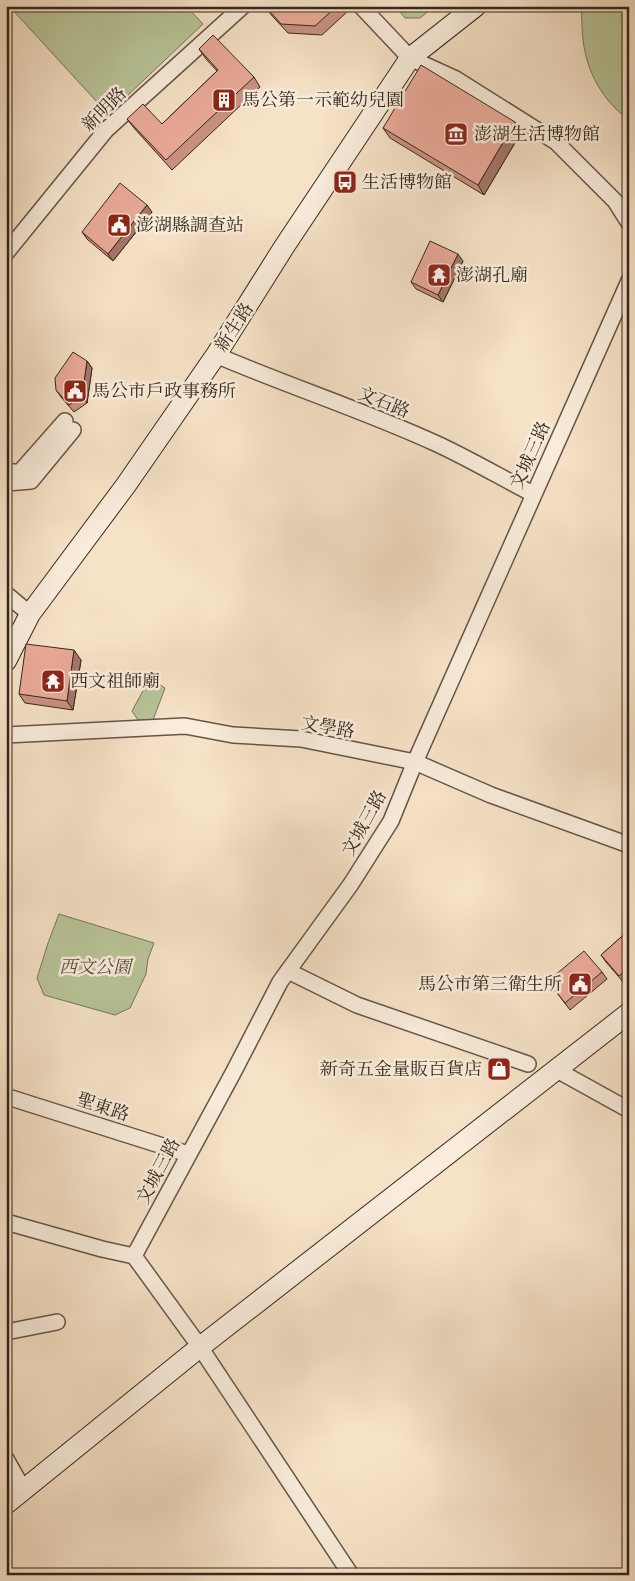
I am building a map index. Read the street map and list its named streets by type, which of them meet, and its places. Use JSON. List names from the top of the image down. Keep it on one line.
{"streets":{"main road":["新生路"],"street":["新明路","文石路","文城三路","文學路","聖東路"]},"crossings":[["新生路","文石路"],["文石路","文城三路"],["文城三路","文學路"],["文城三路","聖東路"]],"parks":["西文公園"],"places":{"building":["馬公第一示範幼兒園"],"museum":["澎湖生活博物館"],"bus stop":["生活博物館"],"public building":["澎湖縣調查站","馬公市戶政事務所","馬公市第三衛生所"],"temple":["澎湖孔廟","西文祖師廟"],"shop":["新奇五金量販百貨店"]}}
